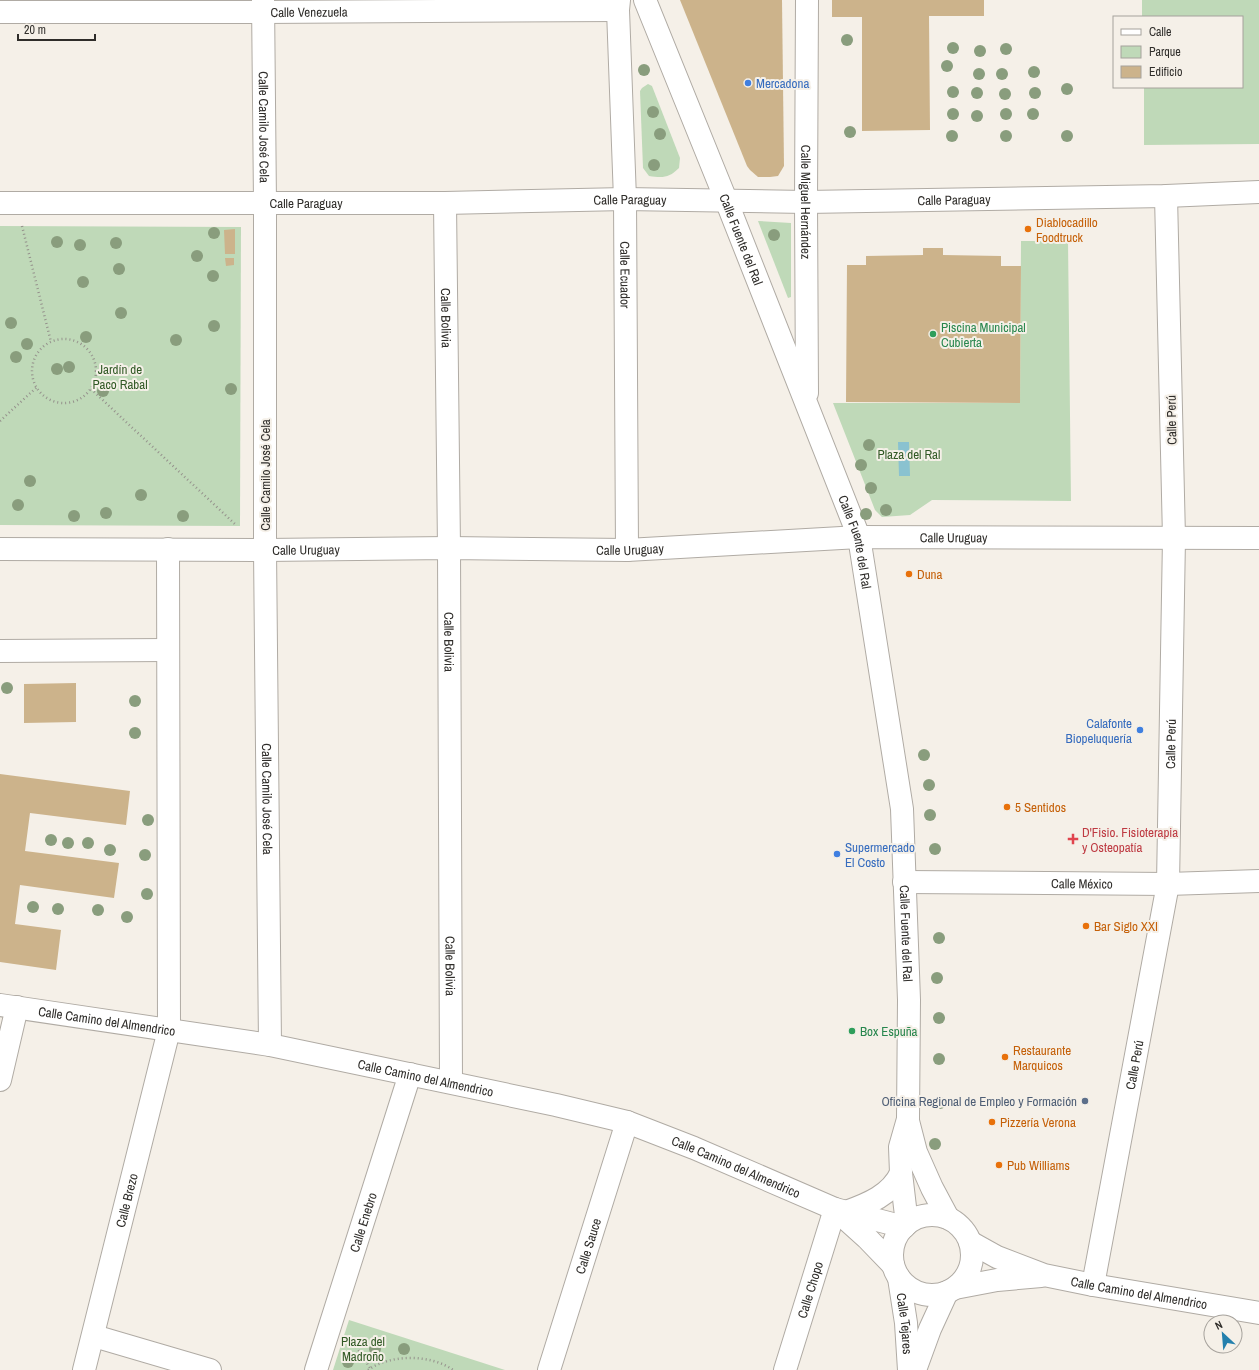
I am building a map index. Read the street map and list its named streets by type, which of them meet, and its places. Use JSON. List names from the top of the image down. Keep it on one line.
{"streets":{"street":["Calle Venezuela","Calle Camilo José Cela","Calle Paraguay","Calle Miguel Hernández","Calle Fuente del Ral","Calle Ecuador","Calle Bolivia","Calle Perú","Calle Uruguay","Calle México","Calle Camino del Almendrico","Calle Brezo","Calle Enebro","Calle Sauce","Calle Chopo","Calle Tejares"]},"crossings":[["Calle Venezuela","Calle Camilo José Cela"],["Calle Venezuela","Calle Ecuador"],["Calle Camilo José Cela","Calle Paraguay"],["Calle Camilo José Cela","Calle Uruguay"],["Calle Camilo José Cela","Calle Camino del Almendrico"],["Calle Paraguay","Calle Miguel Hernández"],["Calle Paraguay","Calle Fuente del Ral"],["Calle Paraguay","Calle Ecuador"],["Calle Paraguay","Calle Bolivia"],["Calle Paraguay","Calle Perú"],["Calle Miguel Hernández","Calle Fuente del Ral"],["Calle Fuente del Ral","Calle Uruguay"],["Calle Fuente del Ral","Calle México"],["Calle Fuente del Ral","Calle Camino del Almendrico"],["Calle Fuente del Ral","Calle Tejares"],["Calle Ecuador","Calle Uruguay"],["Calle Bolivia","Calle Uruguay"],["Calle Bolivia","Calle Camino del Almendrico"],["Calle Perú","Calle Uruguay"],["Calle Perú","Calle México"],["Calle Perú","Calle Camino del Almendrico"],["Calle Uruguay","Calle Brezo"],["Calle Camino del Almendrico","Calle Brezo"],["Calle Camino del Almendrico","Calle Enebro"],["Calle Camino del Almendrico","Calle Sauce"],["Calle Camino del Almendrico","Calle Chopo"],["Calle Camino del Almendrico","Calle Tejares"]],"parks":["Jardín de Paco Rabal","Plaza del Ral","Plaza del Madroño"],"places":{"other":["Mercadona","Diablocadillo Foodtruck","Piscina Municipal Cubierta","Duna","Calafonte Biopeluquería","5 Sentidos","Supermercado El Costo","Bar Siglo XXI","Box Espuña","Restaurante Marquicos","Oficina Regional de Empleo y Formación","Pizzería Verona","Pub Williams"],"health":["D'Fisio. Fisioterapia y Osteopatía"]},"legend":["Calle","Parque","Edificio"],"scale_bar":"20 m","north":"top left"}
